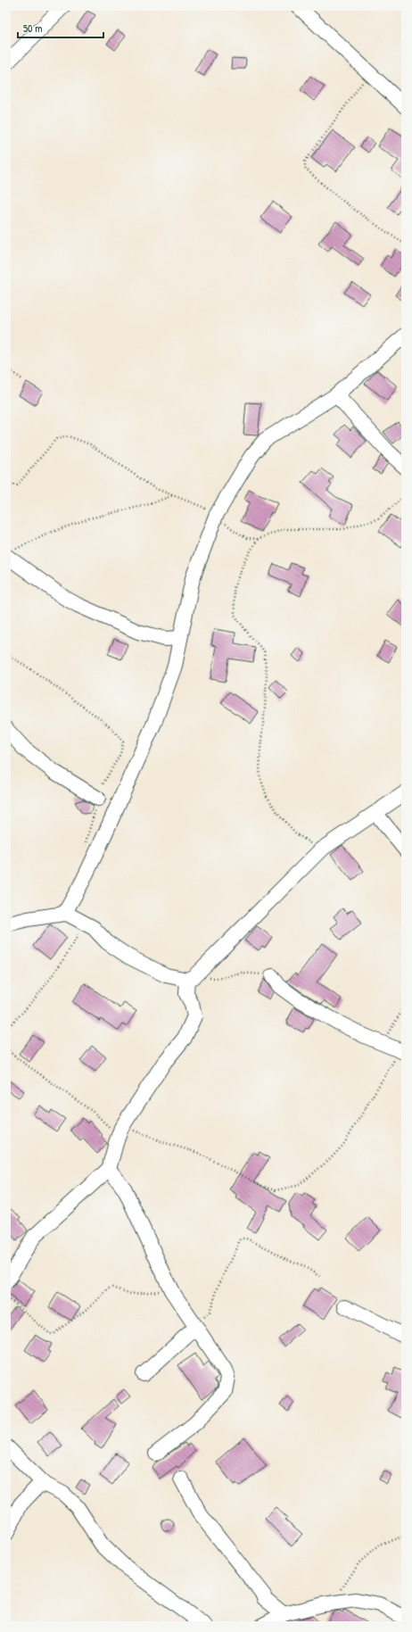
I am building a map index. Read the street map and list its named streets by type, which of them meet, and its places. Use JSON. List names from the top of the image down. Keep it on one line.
{"scale_bar":"50 m"}
